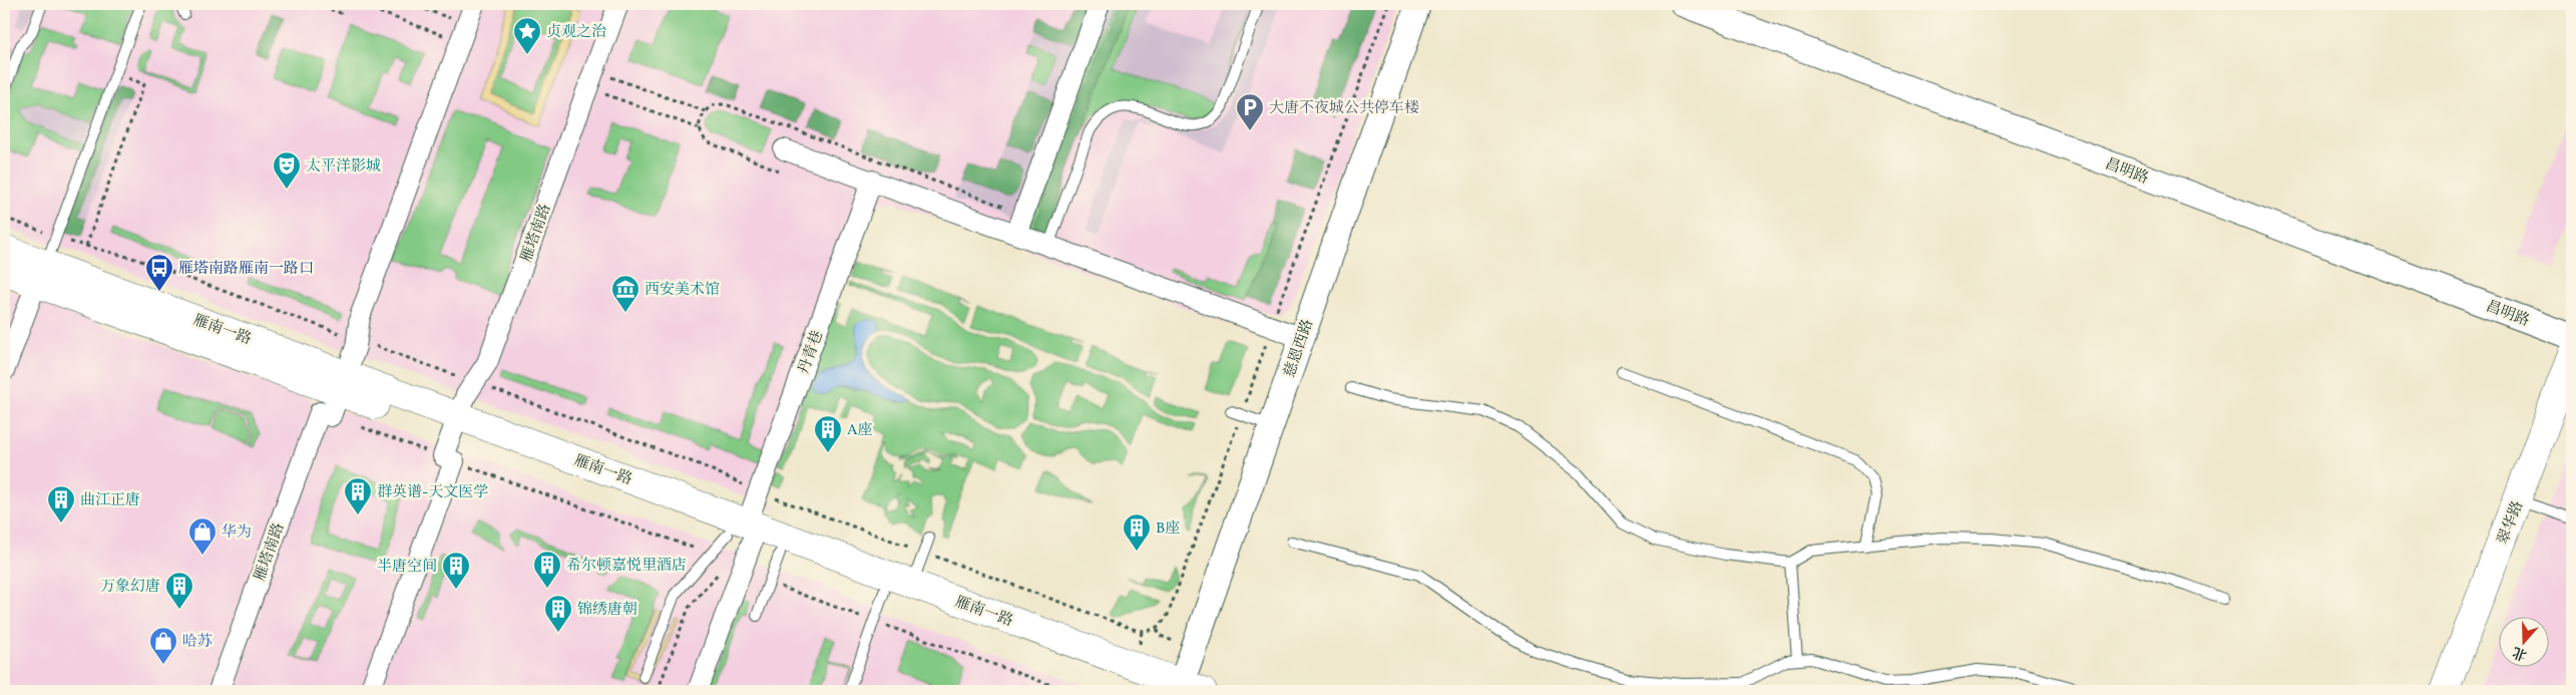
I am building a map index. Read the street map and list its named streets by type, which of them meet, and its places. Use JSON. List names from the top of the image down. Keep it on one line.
{"streets":{"main road":["雁南一路","翠华路"],"street":["昌明路","雁塔南路","慈恩西路","丹青巷"]},"crossings":[["雁塔南路","雁南一路"],["雁南一路","慈恩西路"],["雁南一路","丹青巷"]],"places":{"place":["贞观之治"],"parking":["大唐不夜城公共停车楼"],"theatre":["太平洋影城"],"bus stop":["雁塔南路雁南一路口"],"museum":["西安美术馆"],"building":["A座","群英谱-天文医学","曲江正唐","B座","希尔顿嘉悦里酒店","半唐空间","万象幻唐","锦绣唐朝"],"shop":["华为","哈苏"]},"north":"bottom"}
